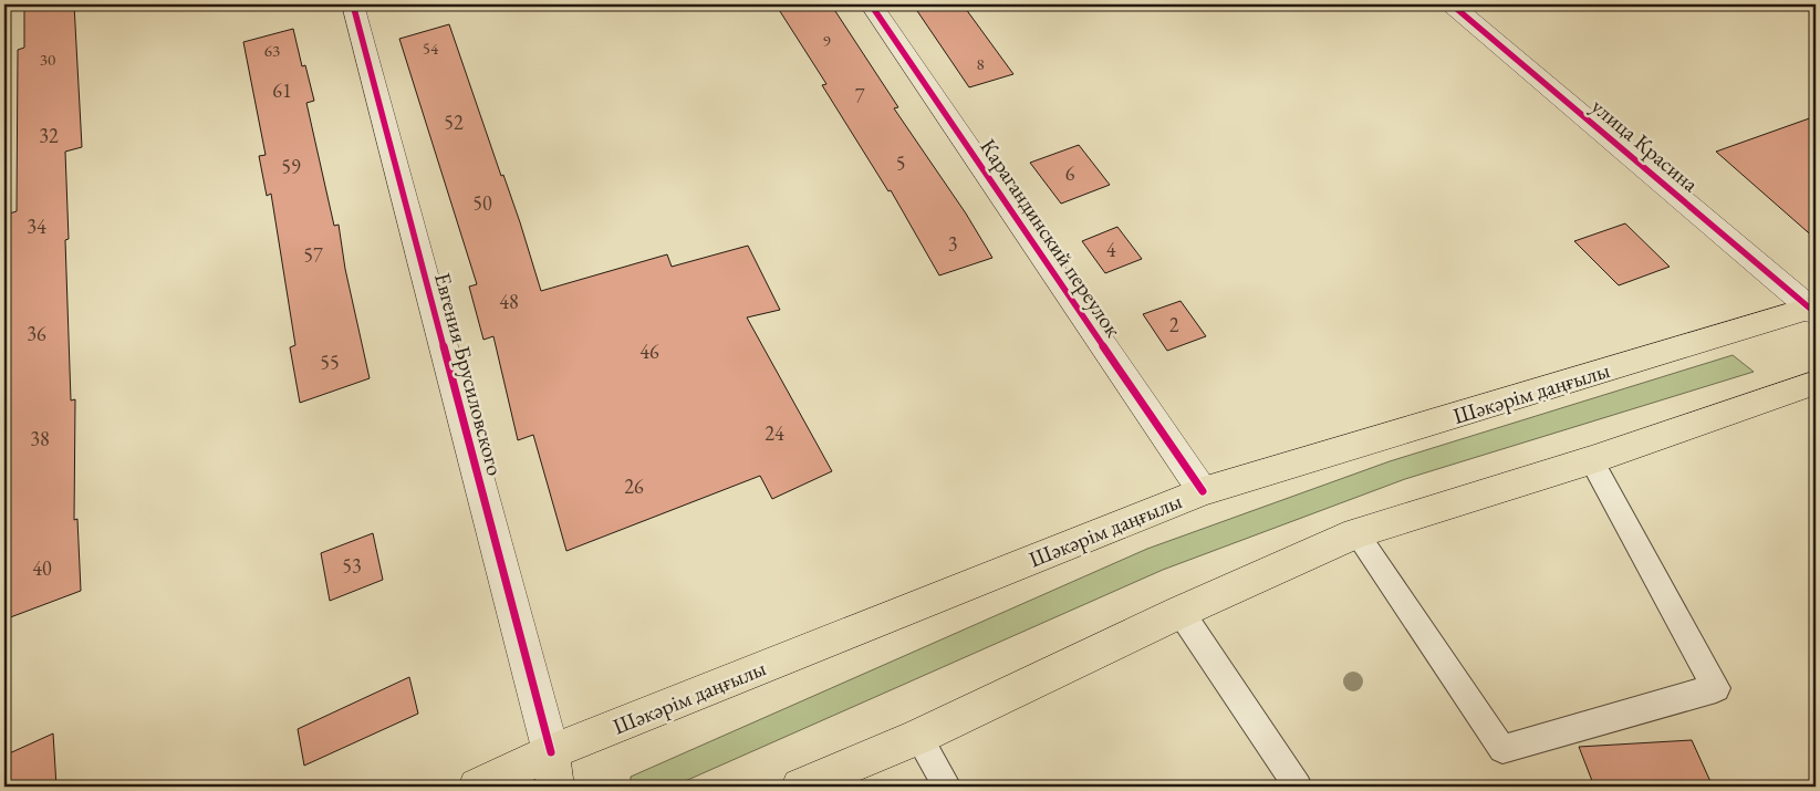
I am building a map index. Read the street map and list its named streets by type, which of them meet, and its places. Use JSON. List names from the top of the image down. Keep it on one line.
{"streets":{"main road":["Шәкәрім даңғылы"],"street":["улица Красина","Карагандинский переулок","Евгения Брусиловского"]},"crossings":[["улица Красина","Шәкәрім даңғылы"],["Карагандинский переулок","Шәкәрім даңғылы"],["Евгения Брусиловского","Шәкәрім даңғылы"]],"house_numbers":["9","54","63","30","8","61","7","52","32","5","59","6","50","34","3","4","57","48","2","36","46","55","24","38","26","53","40"]}
